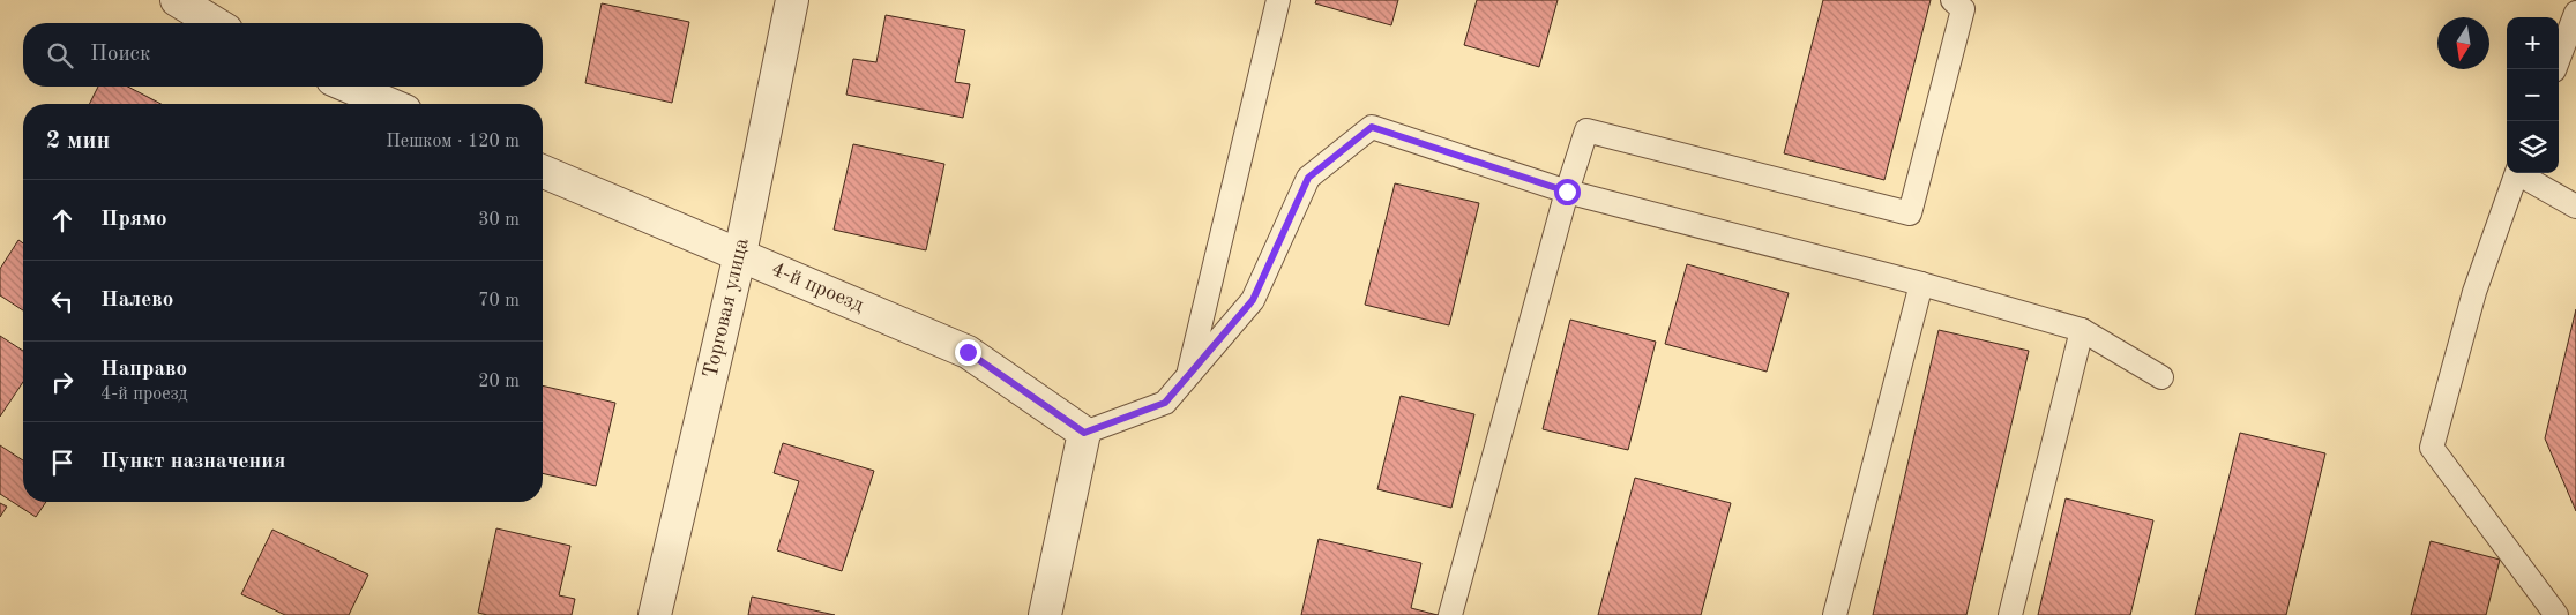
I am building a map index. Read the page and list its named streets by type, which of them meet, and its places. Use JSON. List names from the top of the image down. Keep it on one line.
{"streets":{"street":["4-й проезд","Торговая улица"]},"crossings":[["4-й проезд","Торговая улица"]],"north":"bottom","page":{"map_buttons":["+","−"],"search":"Поиск","heading":["2 мин","Пешком · 120 m"],"list":[["Прямо","30 m"],["Налево","70 m"],["Направо","4-й проезд","20 m"],"Пункт назначения"]}}
